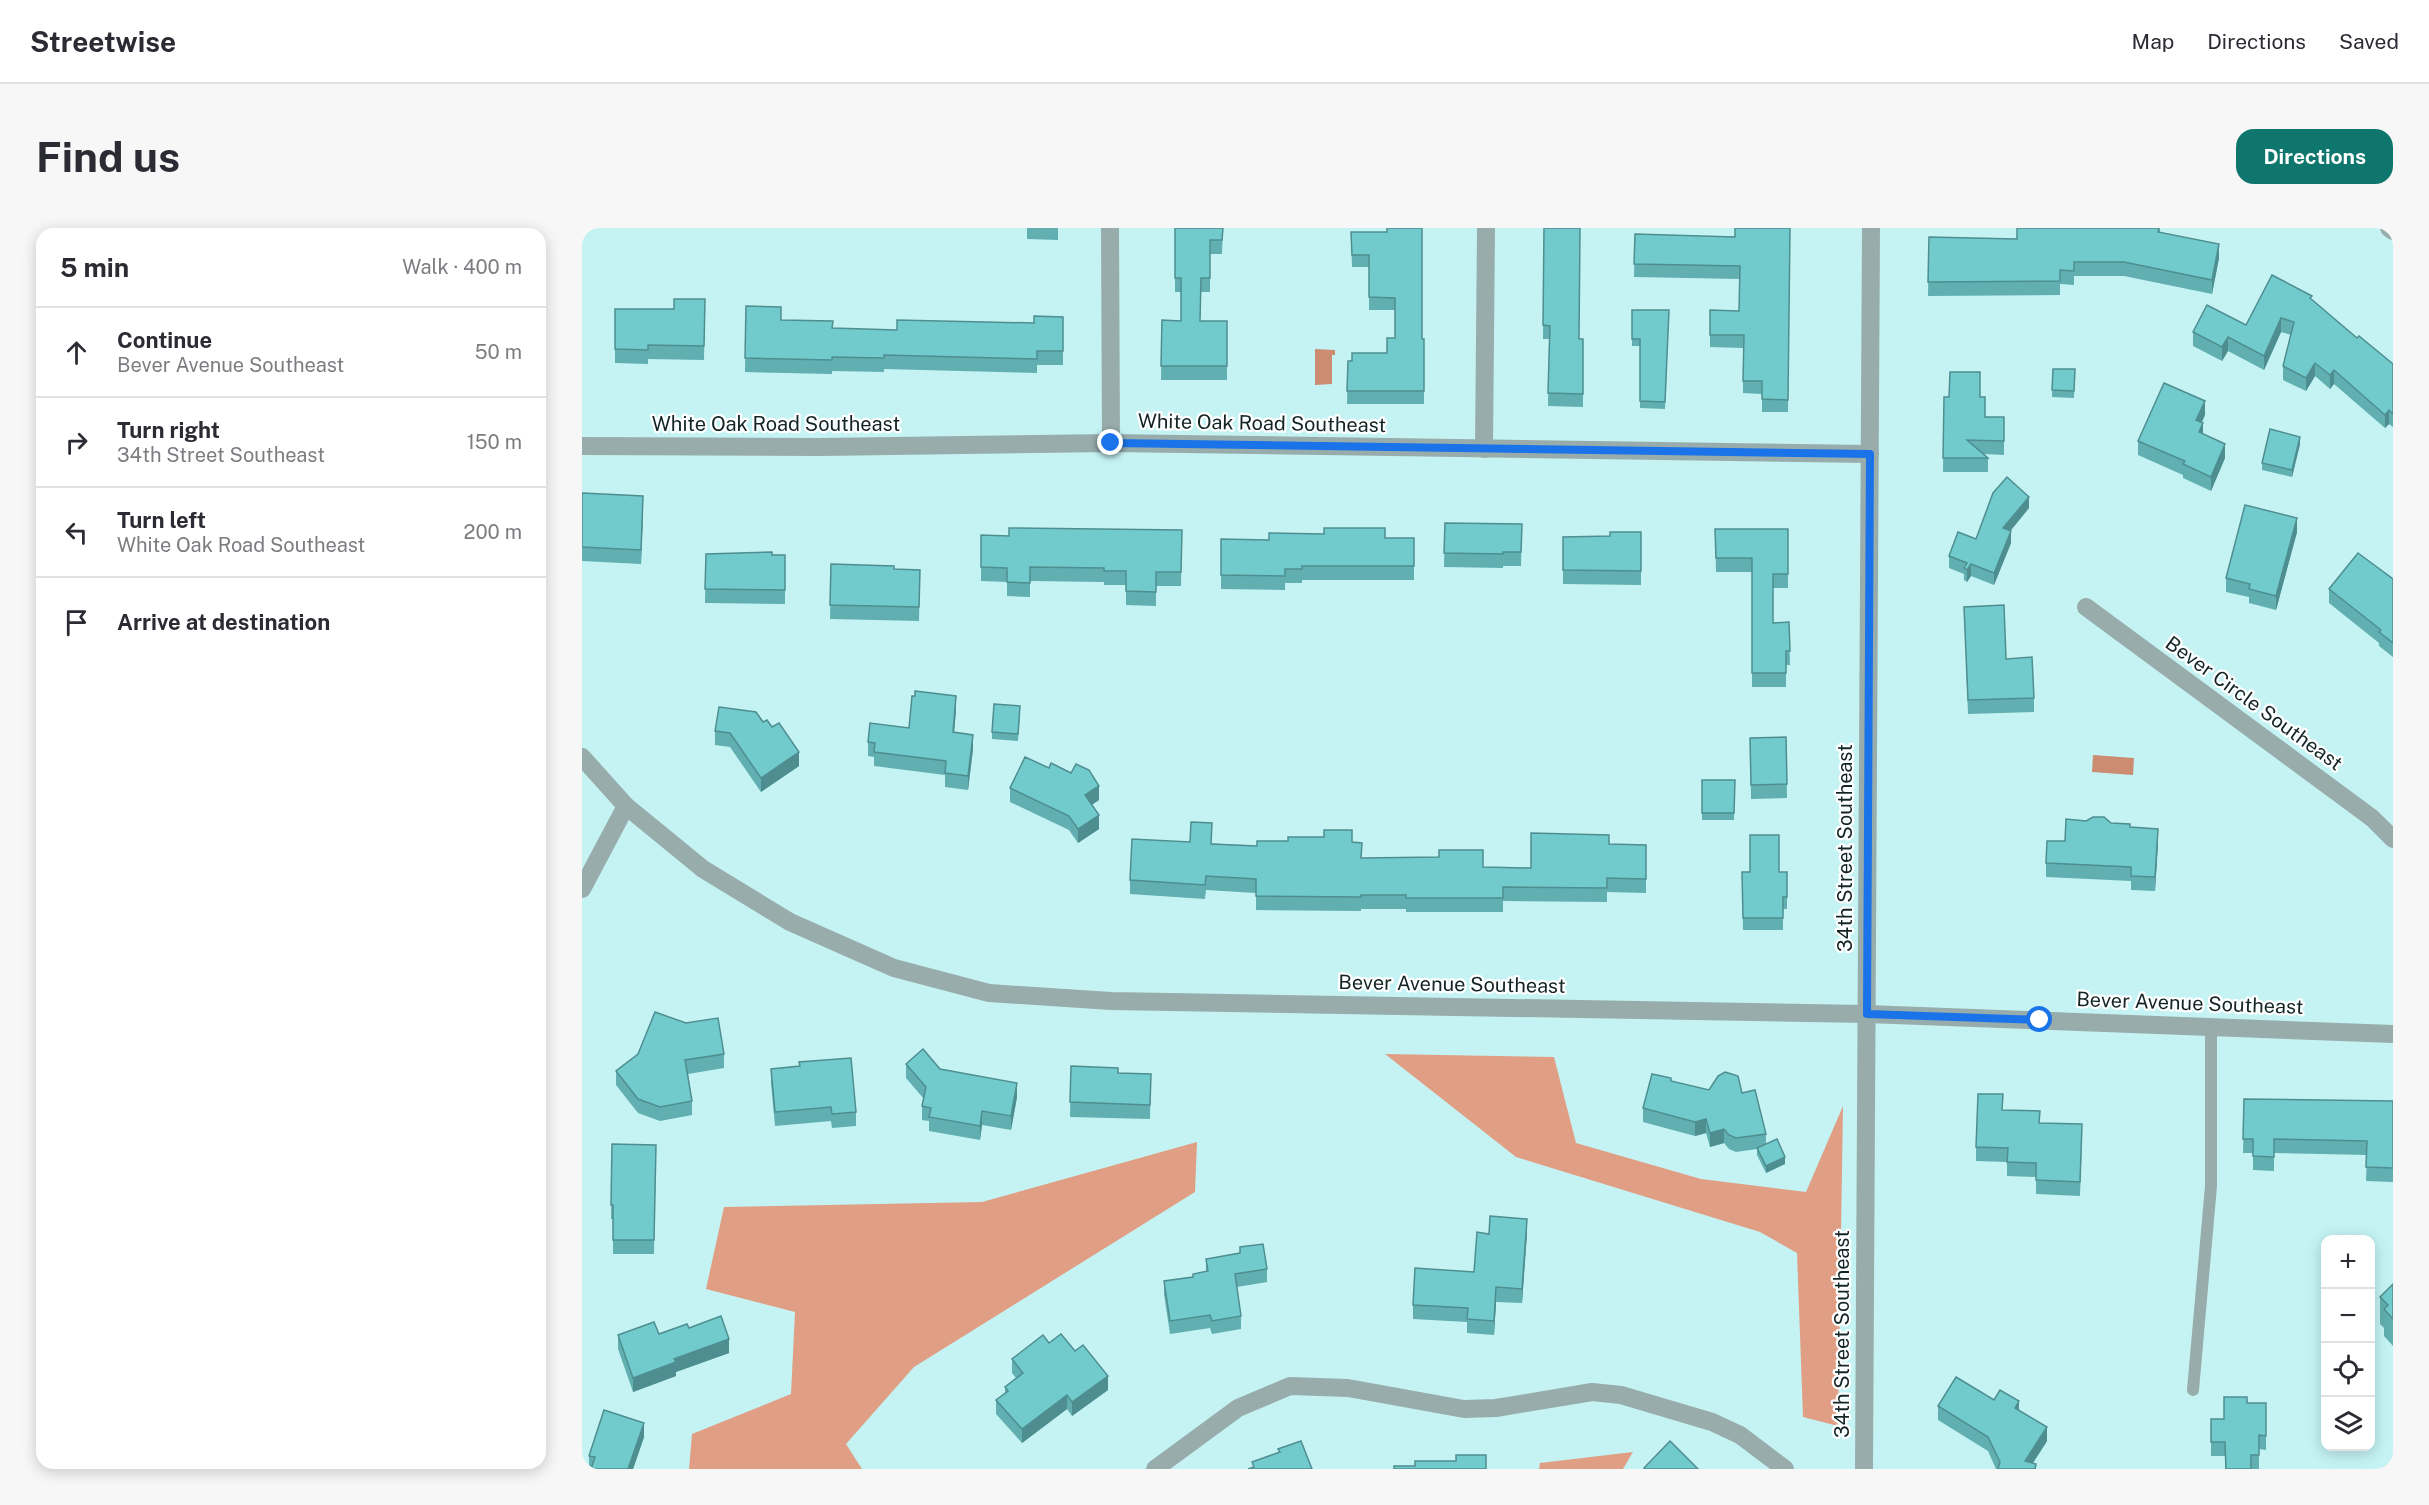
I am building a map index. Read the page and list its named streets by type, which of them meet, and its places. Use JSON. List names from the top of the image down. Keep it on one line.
{"streets":{"street":["White Oak Road Southeast","Bever Circle Southeast","34th Street Southeast","Bever Avenue Southeast"]},"crossings":[["White Oak Road Southeast","34th Street Southeast"],["34th Street Southeast","Bever Avenue Southeast"]],"page":{"header":"Streetwise","nav":["Map","Directions","Saved"],"buttons":"Directions","title":"Find us","heading":["5 min","Walk · 400 m"],"list":[["Continue","Bever Avenue Southeast","50 m"],["Turn right","34th Street Southeast","150 m"],["Turn left","White Oak Road Southeast","200 m"],"Arrive at destination"],"map_buttons":["+","−"]}}
